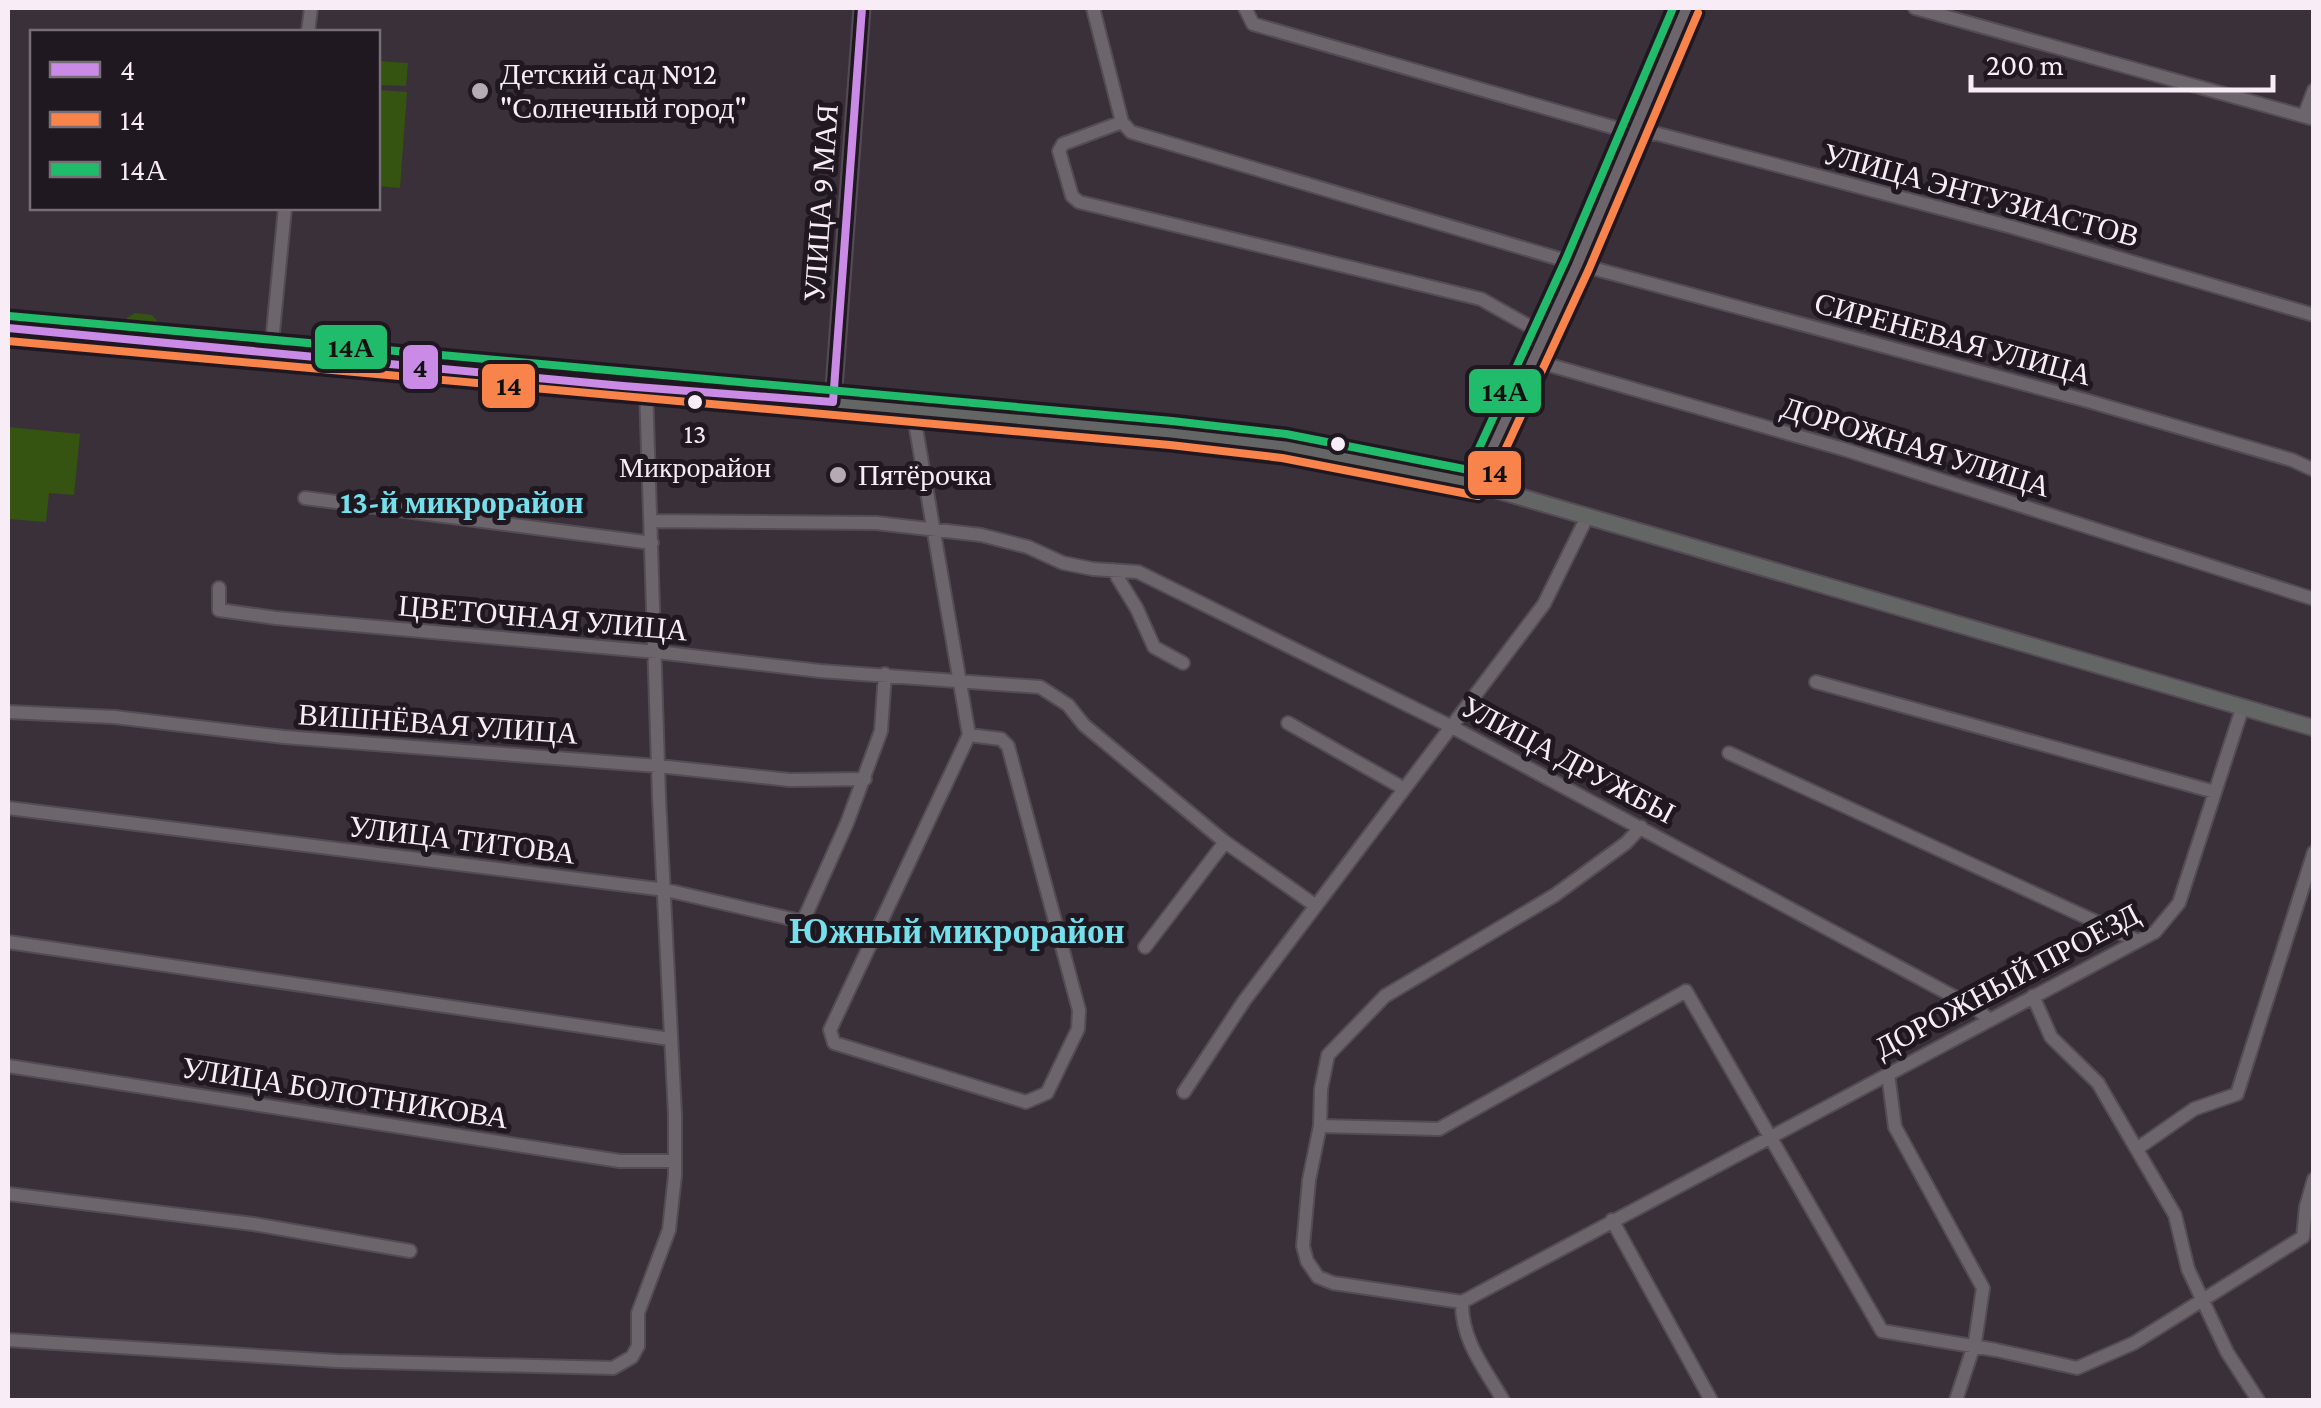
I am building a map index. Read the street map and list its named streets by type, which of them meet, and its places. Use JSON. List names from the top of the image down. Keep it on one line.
{"streets":{"main road":["УЛИЦА 9 МАЯ"],"street":["УЛИЦА ЭНТУЗИАСТОВ","СИРЕНЕВАЯ УЛИЦА","ДОРОЖНАЯ УЛИЦА","ЦВЕТОЧНАЯ УЛИЦА","ВИШНЁВАЯ УЛИЦА","УЛИЦА ДРУЖБЫ","УЛИЦА ТИТОВА","ДОРОЖНЫЙ ПРОЕЗД","УЛИЦА БОЛОТНИКОВА"]},"crossings":[["ВИШНЁВАЯ УЛИЦА","УЛИЦА ТИТОВА"],["УЛИЦА ДРУЖБЫ","ДОРОЖНЫЙ ПРОЕЗД"]],"districts":["13-й микрорайон","Южный микрорайон"],"places":["Детский сад №12 \"Солнечный город\"","13 Микрорайон","Пятёрочка"],"lines":["transit line 4","transit line 14А","transit line 14"],"legend":["4","14","14А"],"scale_bar":"200 m"}
